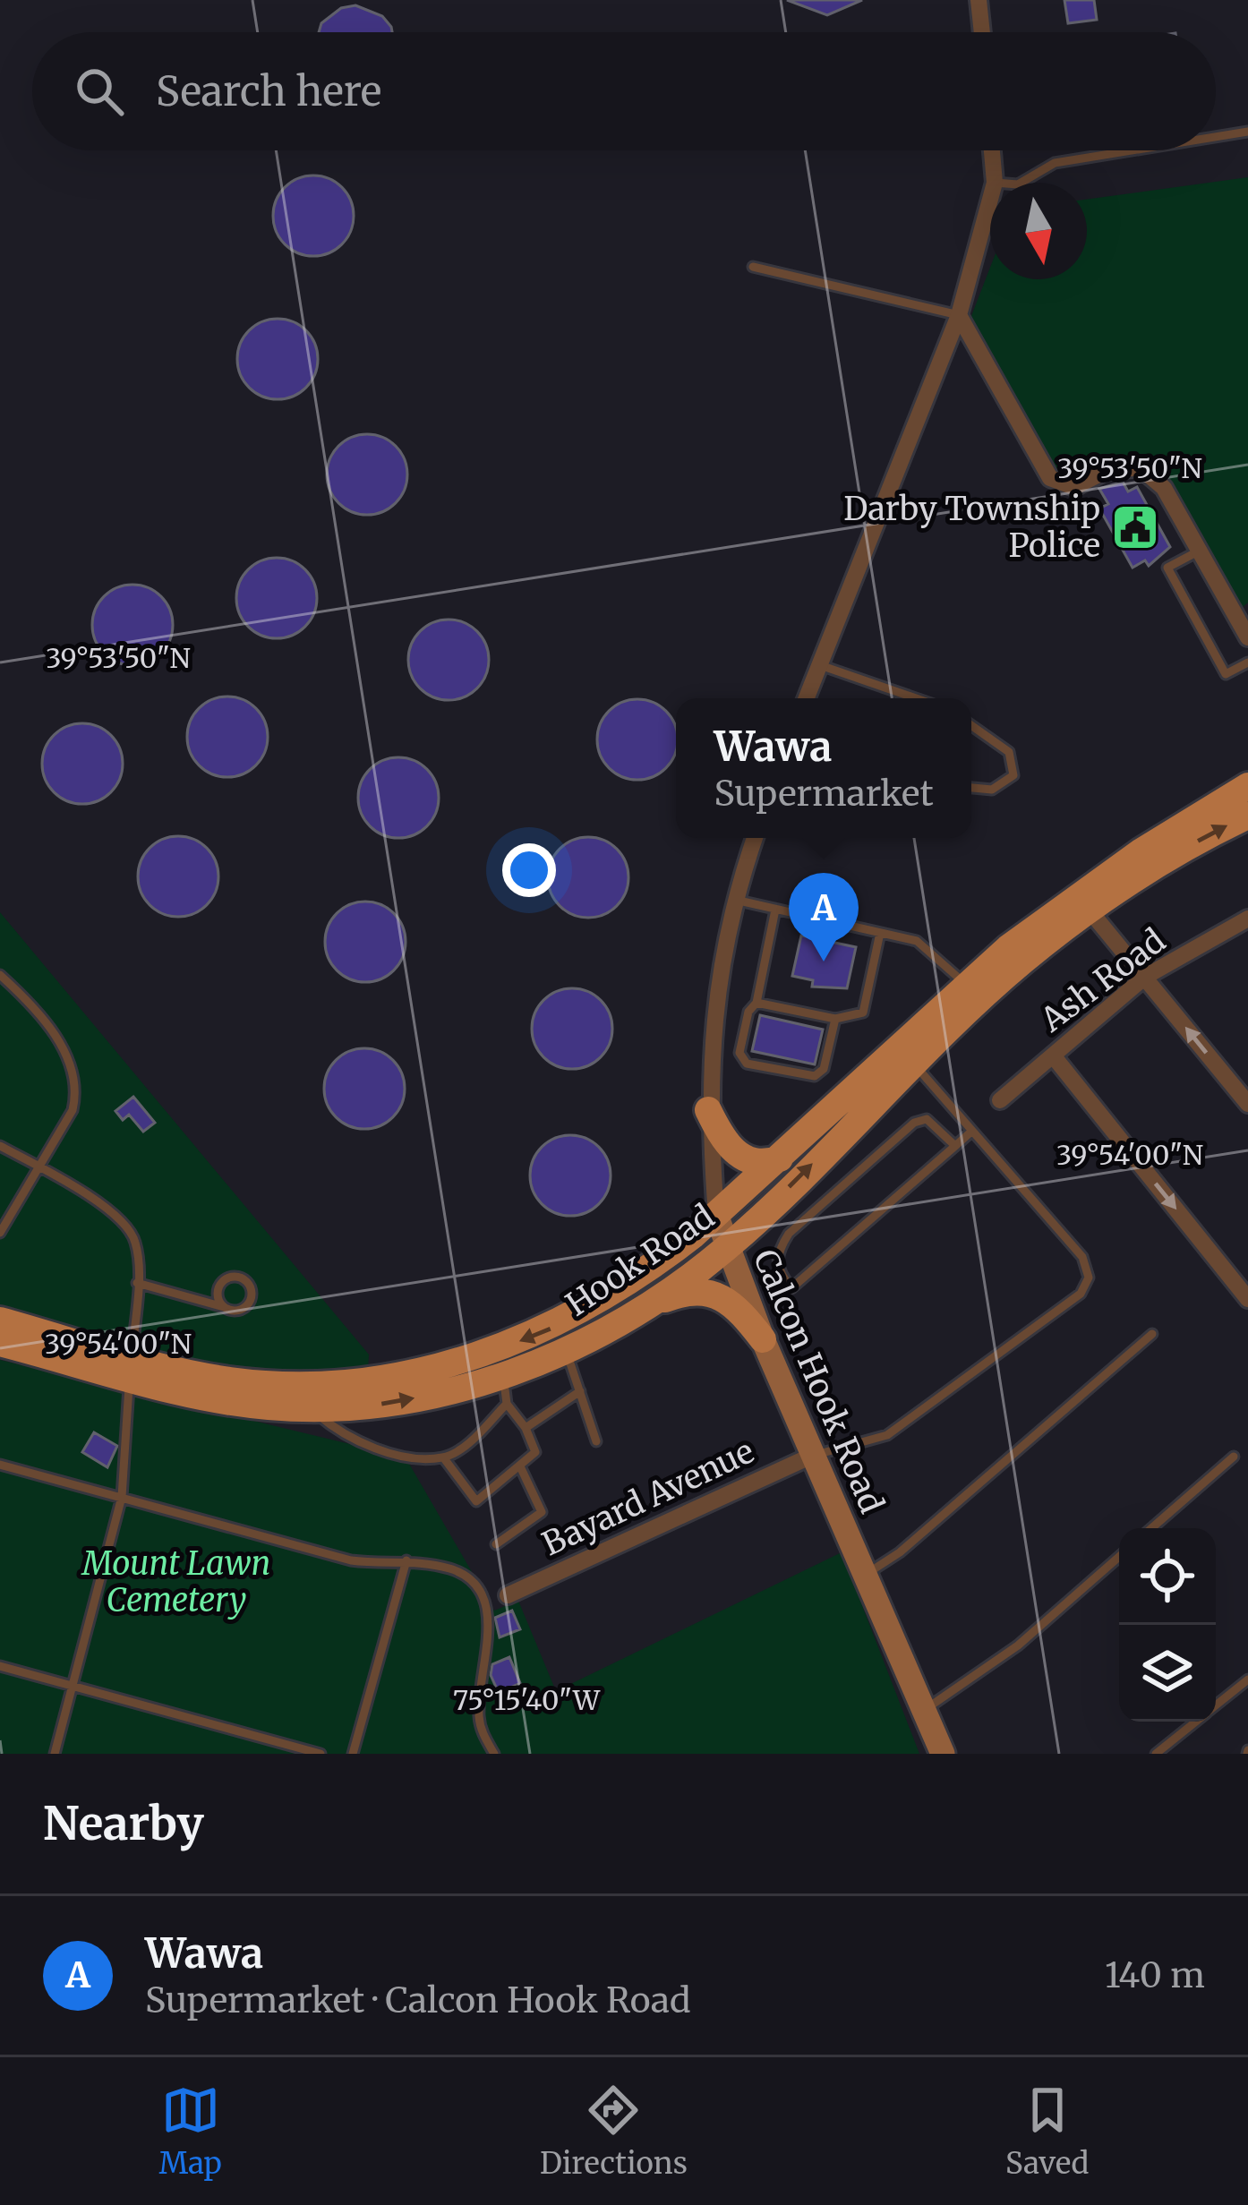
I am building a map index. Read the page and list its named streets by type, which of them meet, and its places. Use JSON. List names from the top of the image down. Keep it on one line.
{"streets":{"main road":["Hook Road"],"street":["Ash Road","Calcon Hook Road","Bayard Avenue"]},"crossings":[["Hook Road","Calcon Hook Road"],["Calcon Hook Road","Bayard Avenue"]],"parks":["Mount Lawn Cemetery"],"places":{"public building":["Darby Township Police"]},"north":"bottom","page":{"search":"Search here","popup":["Wawa","Supermarket"],"pins":"A","heading":"Nearby","list":[{"mark":"A","name":"Wawa","note":"Supermarket · Calcon Hook Road","value":"140 m"}],"nav":["Map","Directions","Saved"]},"coordinates":["39°53'50\"N","39°54'00\"N","75°15'40\"W"]}
